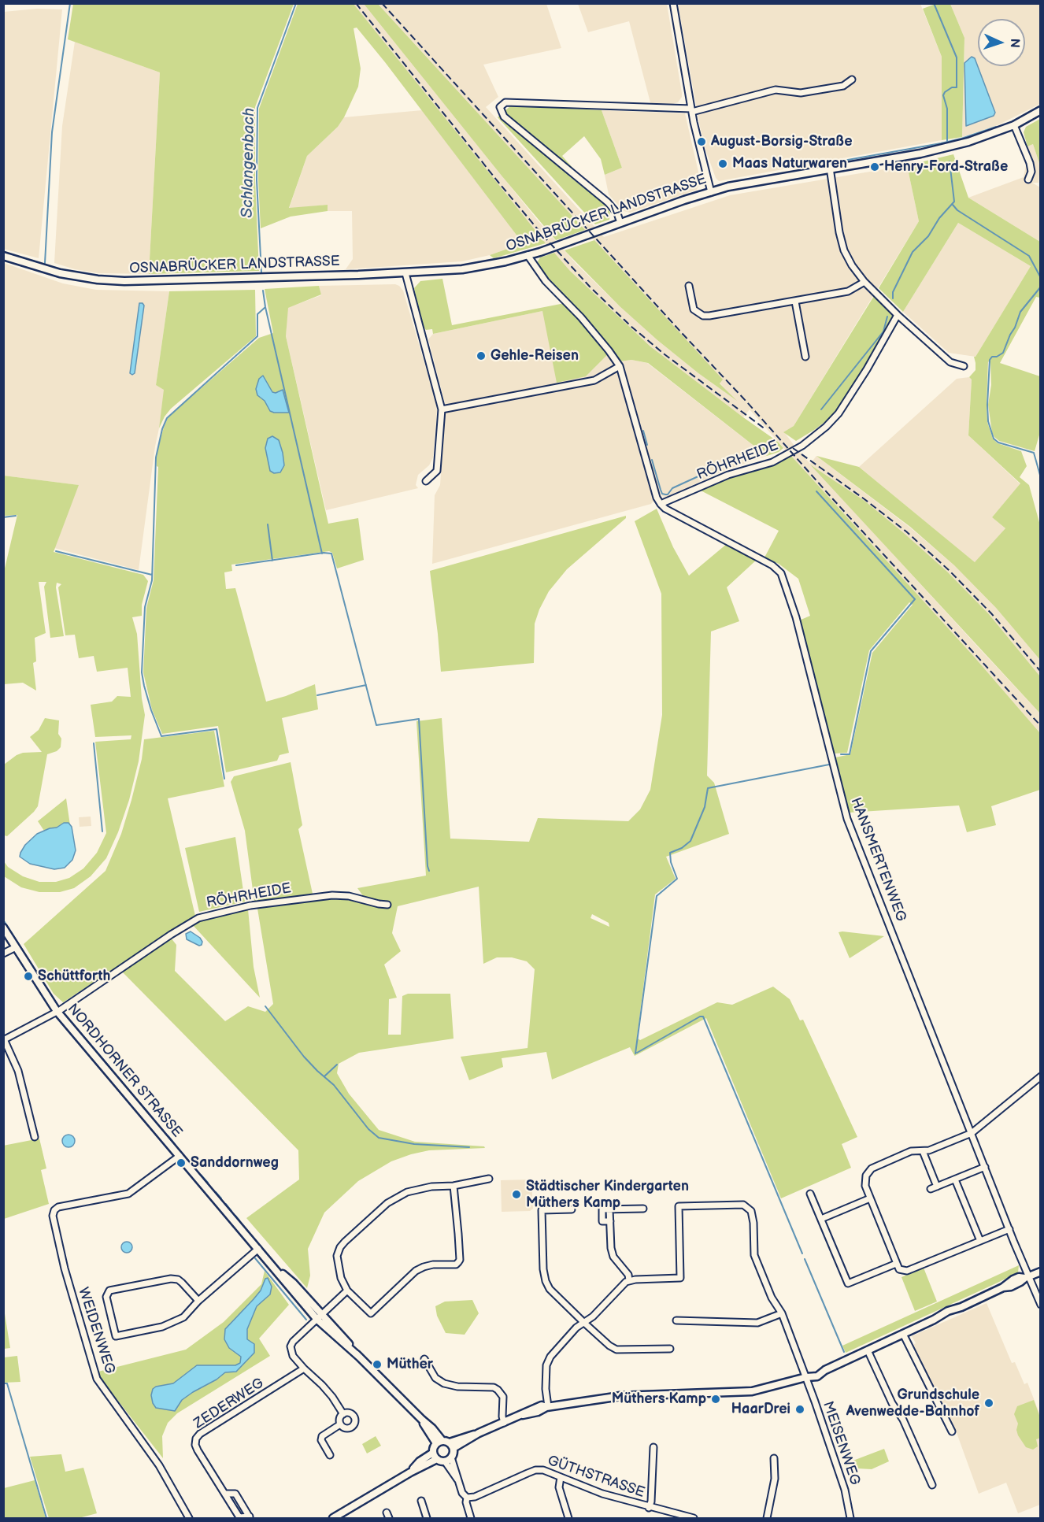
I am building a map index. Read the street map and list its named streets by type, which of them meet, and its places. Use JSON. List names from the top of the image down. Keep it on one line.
{"streets":{"street":["OSNABRÜCKER LANDSTRASSE","RÖHRHEIDE","HANSMERTENWEG","NORDHORNER STRASSE","WEIDENWEG","ZEDERWEG","MEISENWEG","GÜTHSTRASSE"]},"crossings":[["RÖHRHEIDE","HANSMERTENWEG"],["RÖHRHEIDE","NORDHORNER STRASSE"],["NORDHORNER STRASSE","WEIDENWEG"]],"water":["Schlangenbach"],"places":["August-Borsig-Straße","Maas Naturwaren","Henry-Ford-Straße","Gehle-Reisen","Schüttforth","Sanddornweg","Städtischer Kindergarten Müthers Kamp","Müther","Müthers Kamp","Grundschule Avenwedde-Bahnhof","HaarDrei"],"north":"right"}
